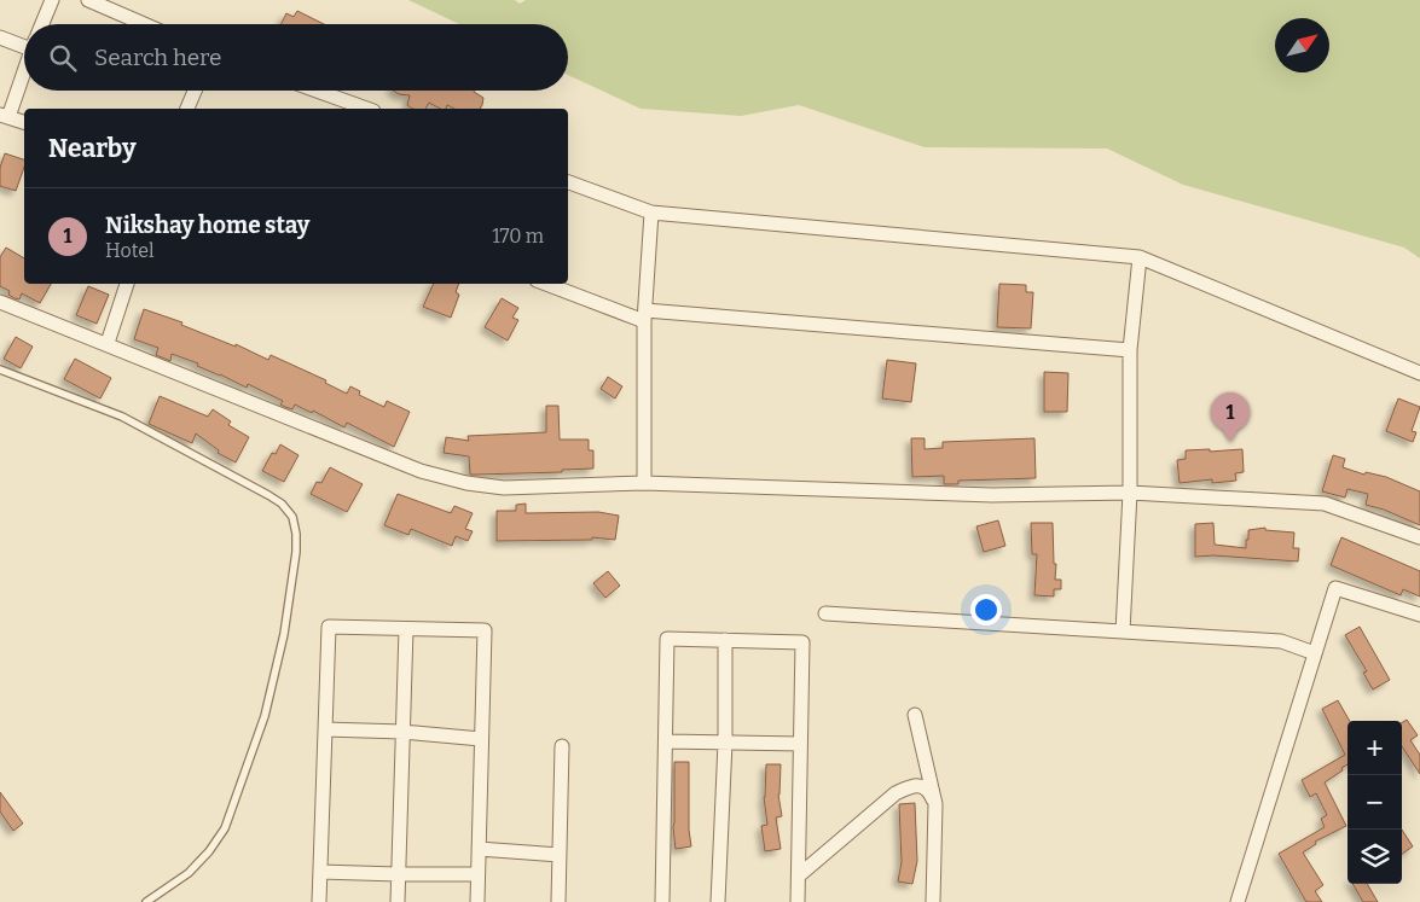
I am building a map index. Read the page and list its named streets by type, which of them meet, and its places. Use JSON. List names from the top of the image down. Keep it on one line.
{"north":"top right","page":{"search":"Search here","heading":"Nearby","list":[{"mark":"1","name":"Nikshay home stay","note":"Hotel","value":"170 m"}],"pins":"1","map_buttons":["+","−"]}}
